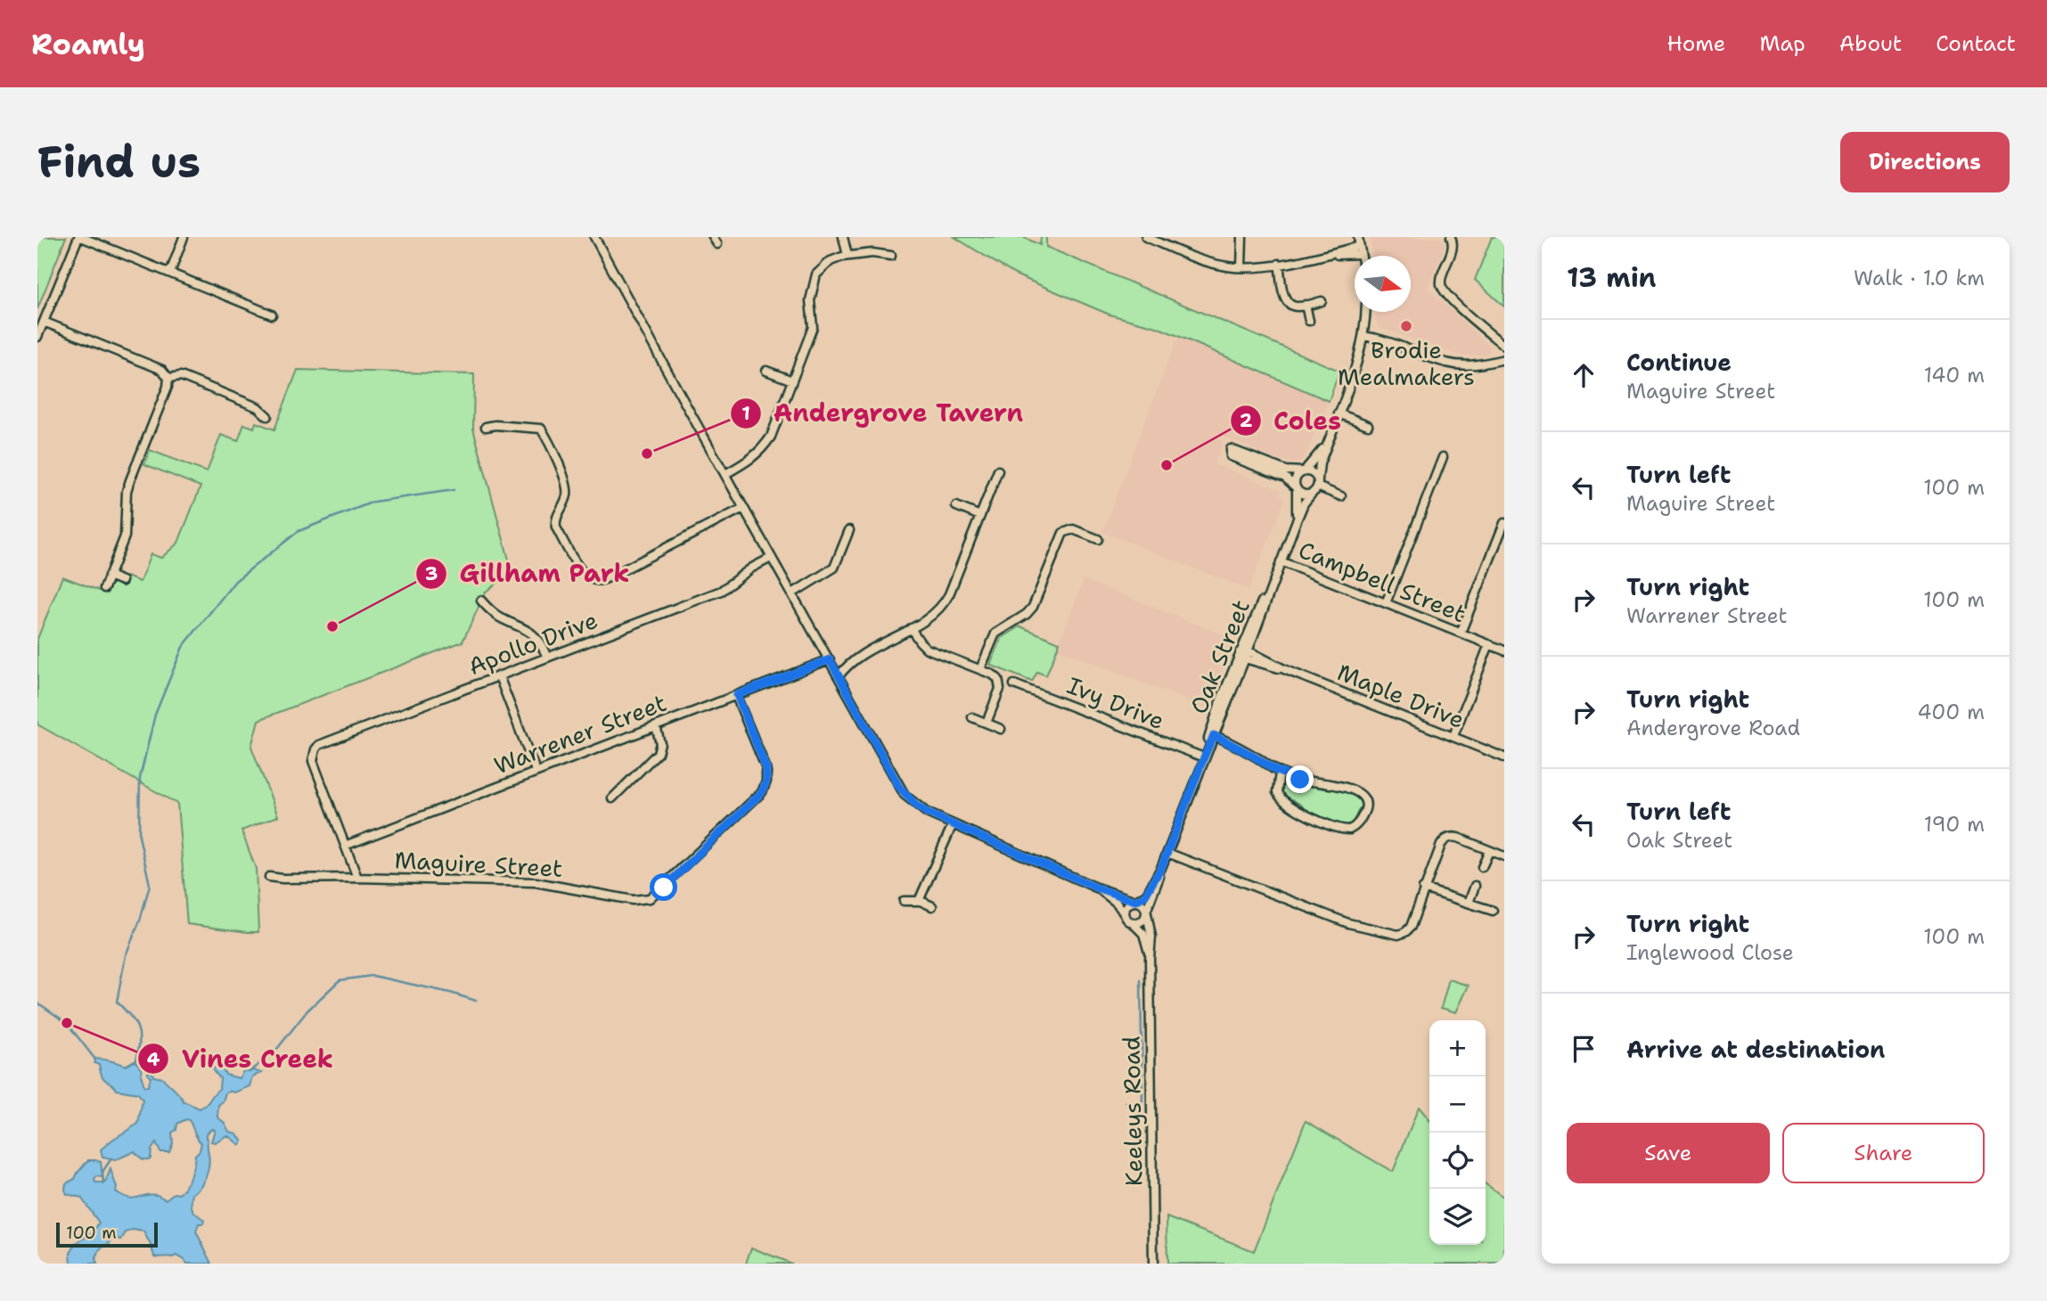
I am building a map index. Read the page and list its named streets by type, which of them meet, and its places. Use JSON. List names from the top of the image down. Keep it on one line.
{"streets":{"street":["Campbell Street","Apollo Drive","Oak Street","Maple Drive","Ivy Drive","Warrener Street","Maguire Street","Keeleys Road"]},"crossings":[["Campbell Street","Oak Street"],["Oak Street","Maple Drive"],["Oak Street","Ivy Drive"],["Oak Street","Keeleys Road"],["Warrener Street","Maguire Street"]],"places":["Brodie Mealmakers","Andergrove Tavern","Coles","Gillham Park","Vines Creek"],"scale_bar":"100 m","north":"right","page":{"header":"Roamly","nav":["Home","Map","About","Contact"],"buttons":["Directions",["Save","Share"]],"title":"Find us","heading":["13 min","Walk · 1.0 km"],"list":[["Continue","Maguire Street","140 m"],["Turn left","Maguire Street","100 m"],["Turn right","Warrener Street","100 m"],["Turn right","Andergrove Road","400 m"],["Turn left","Oak Street","190 m"],["Turn right","Inglewood Close","100 m"],"Arrive at destination"],"map_buttons":["+","−"],"scale":"100 m"}}
